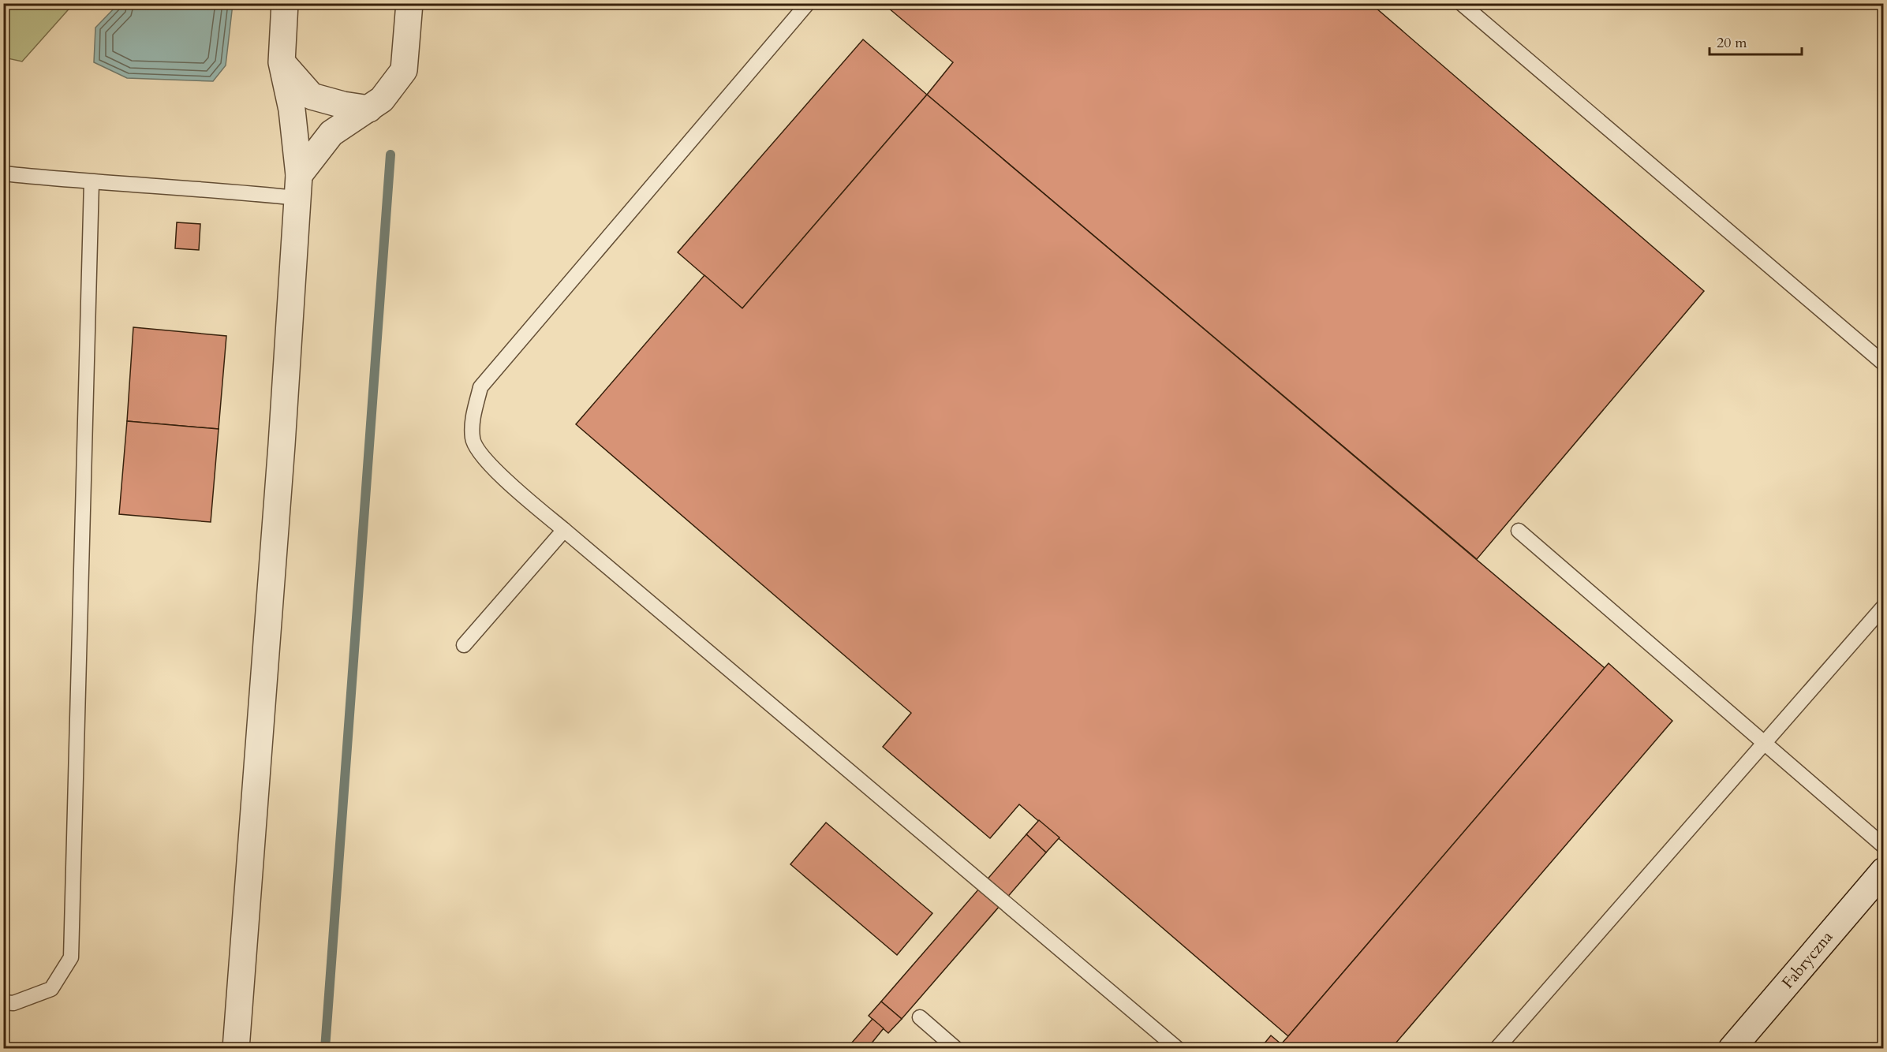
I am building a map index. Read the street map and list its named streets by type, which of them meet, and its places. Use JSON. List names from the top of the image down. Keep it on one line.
{"streets":{"street":["Fabryczna"]},"scale_bar":"20 m"}
